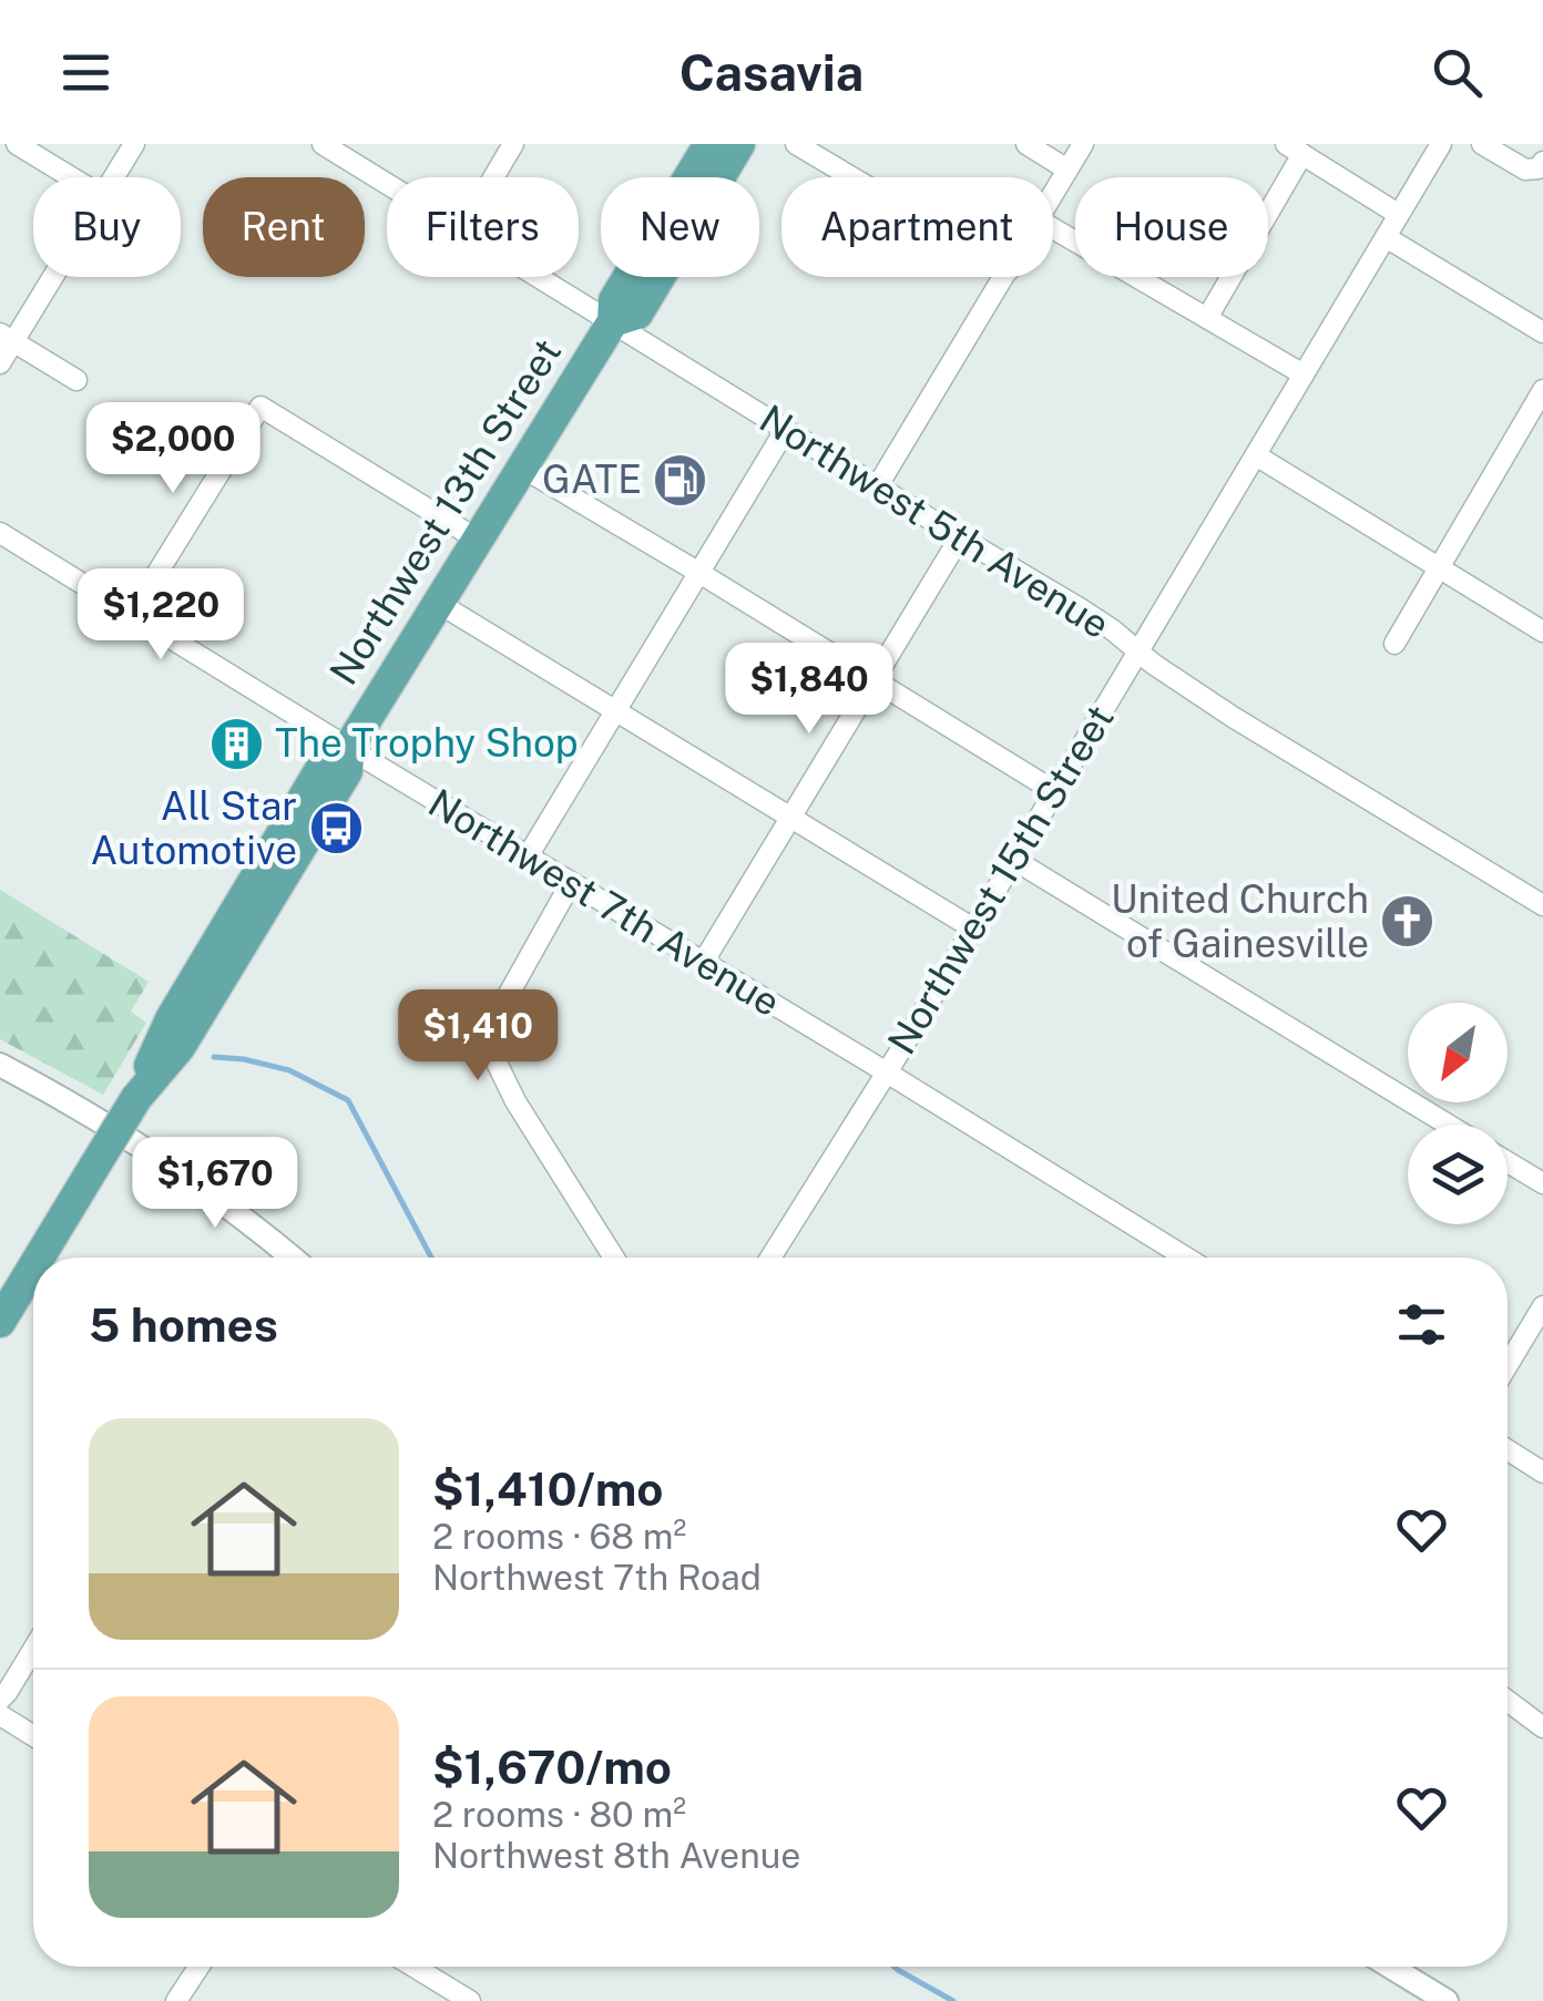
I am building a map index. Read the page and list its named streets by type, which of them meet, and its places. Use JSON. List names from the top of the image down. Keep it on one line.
{"streets":{"main road":["Northwest 13th Street"],"street":["Northwest 5th Avenue","Northwest 15th Street","Northwest 7th Avenue"]},"crossings":[["Northwest 13th Street","Northwest 5th Avenue"],["Northwest 13th Street","Northwest 7th Avenue"],["Northwest 5th Avenue","Northwest 15th Street"],["Northwest 15th Street","Northwest 7th Avenue"]],"places":{"fuel station":["GATE"],"building":["The Trophy Shop"],"bus stop":["All Star Automotive"],"church":["United Church of Gainesville"]},"north":"bottom left","page":{"header":"Casavia","chip":["Buy","Rent","Filters","New","Apartment","House"],"price":["$2,000","$1,220","$1,840","$1,410","$1,670"],"heading":"5 homes","list":[{"name":"$1,410/mo","note":"2 rooms · 68 m² · Northwest 7th Road"},{"name":"$1,670/mo","note":"2 rooms · 80 m² · Northwest 8th Avenue"}]}}
